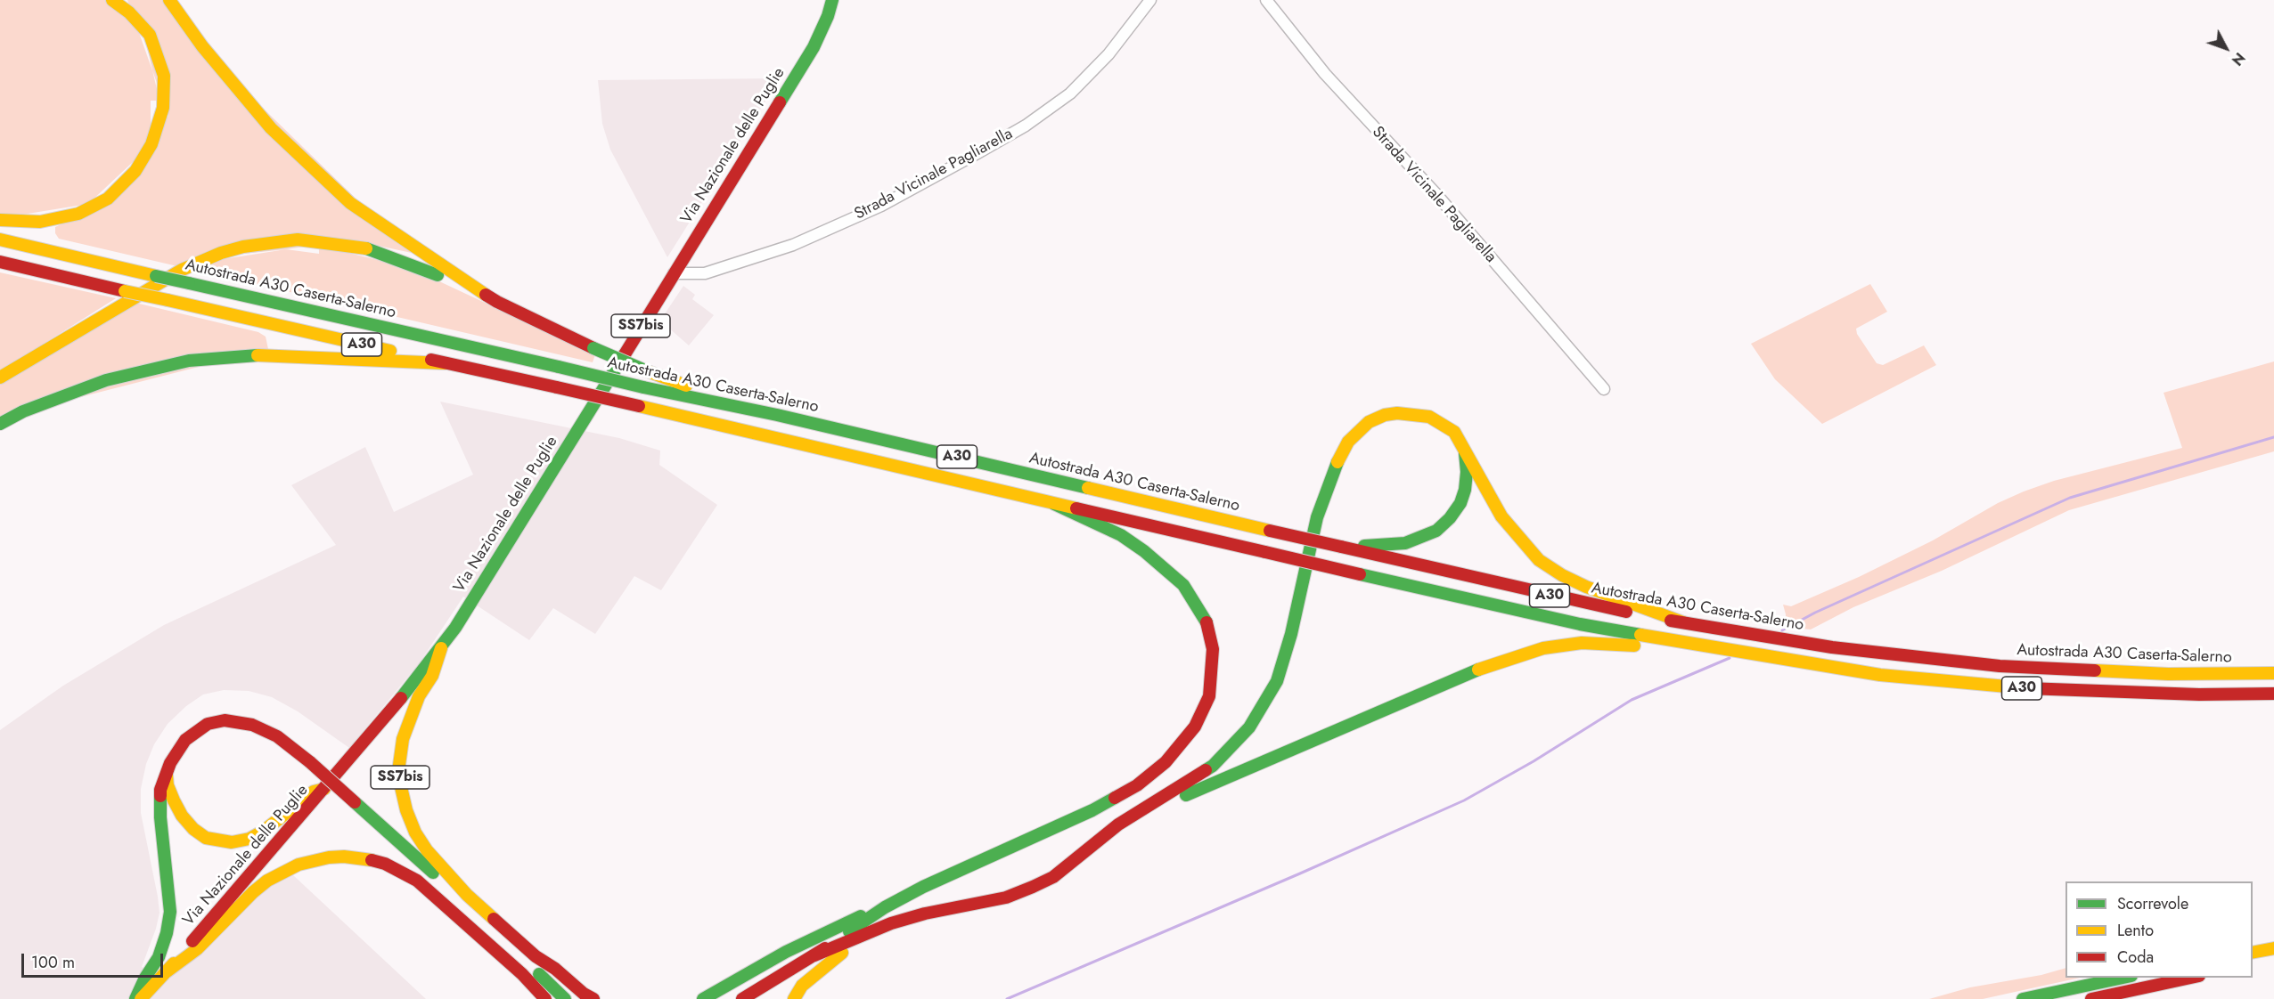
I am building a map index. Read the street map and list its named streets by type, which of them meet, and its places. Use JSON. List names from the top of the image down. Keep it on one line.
{"streets":{"main road":["Via Nazionale delle Puglie","Autostrada A30 Caserta-Salerno","SS7bis","A30"],"street":["Strada Vicinale Pagliarella"]},"crossings":[["Via Nazionale delle Puglie","Strada Vicinale Pagliarella"],["Via Nazionale delle Puglie","SS7bis"]],"legend":["Scorrevole","Lento","Coda"],"scale_bar":"100 m","north":"bottom right"}
